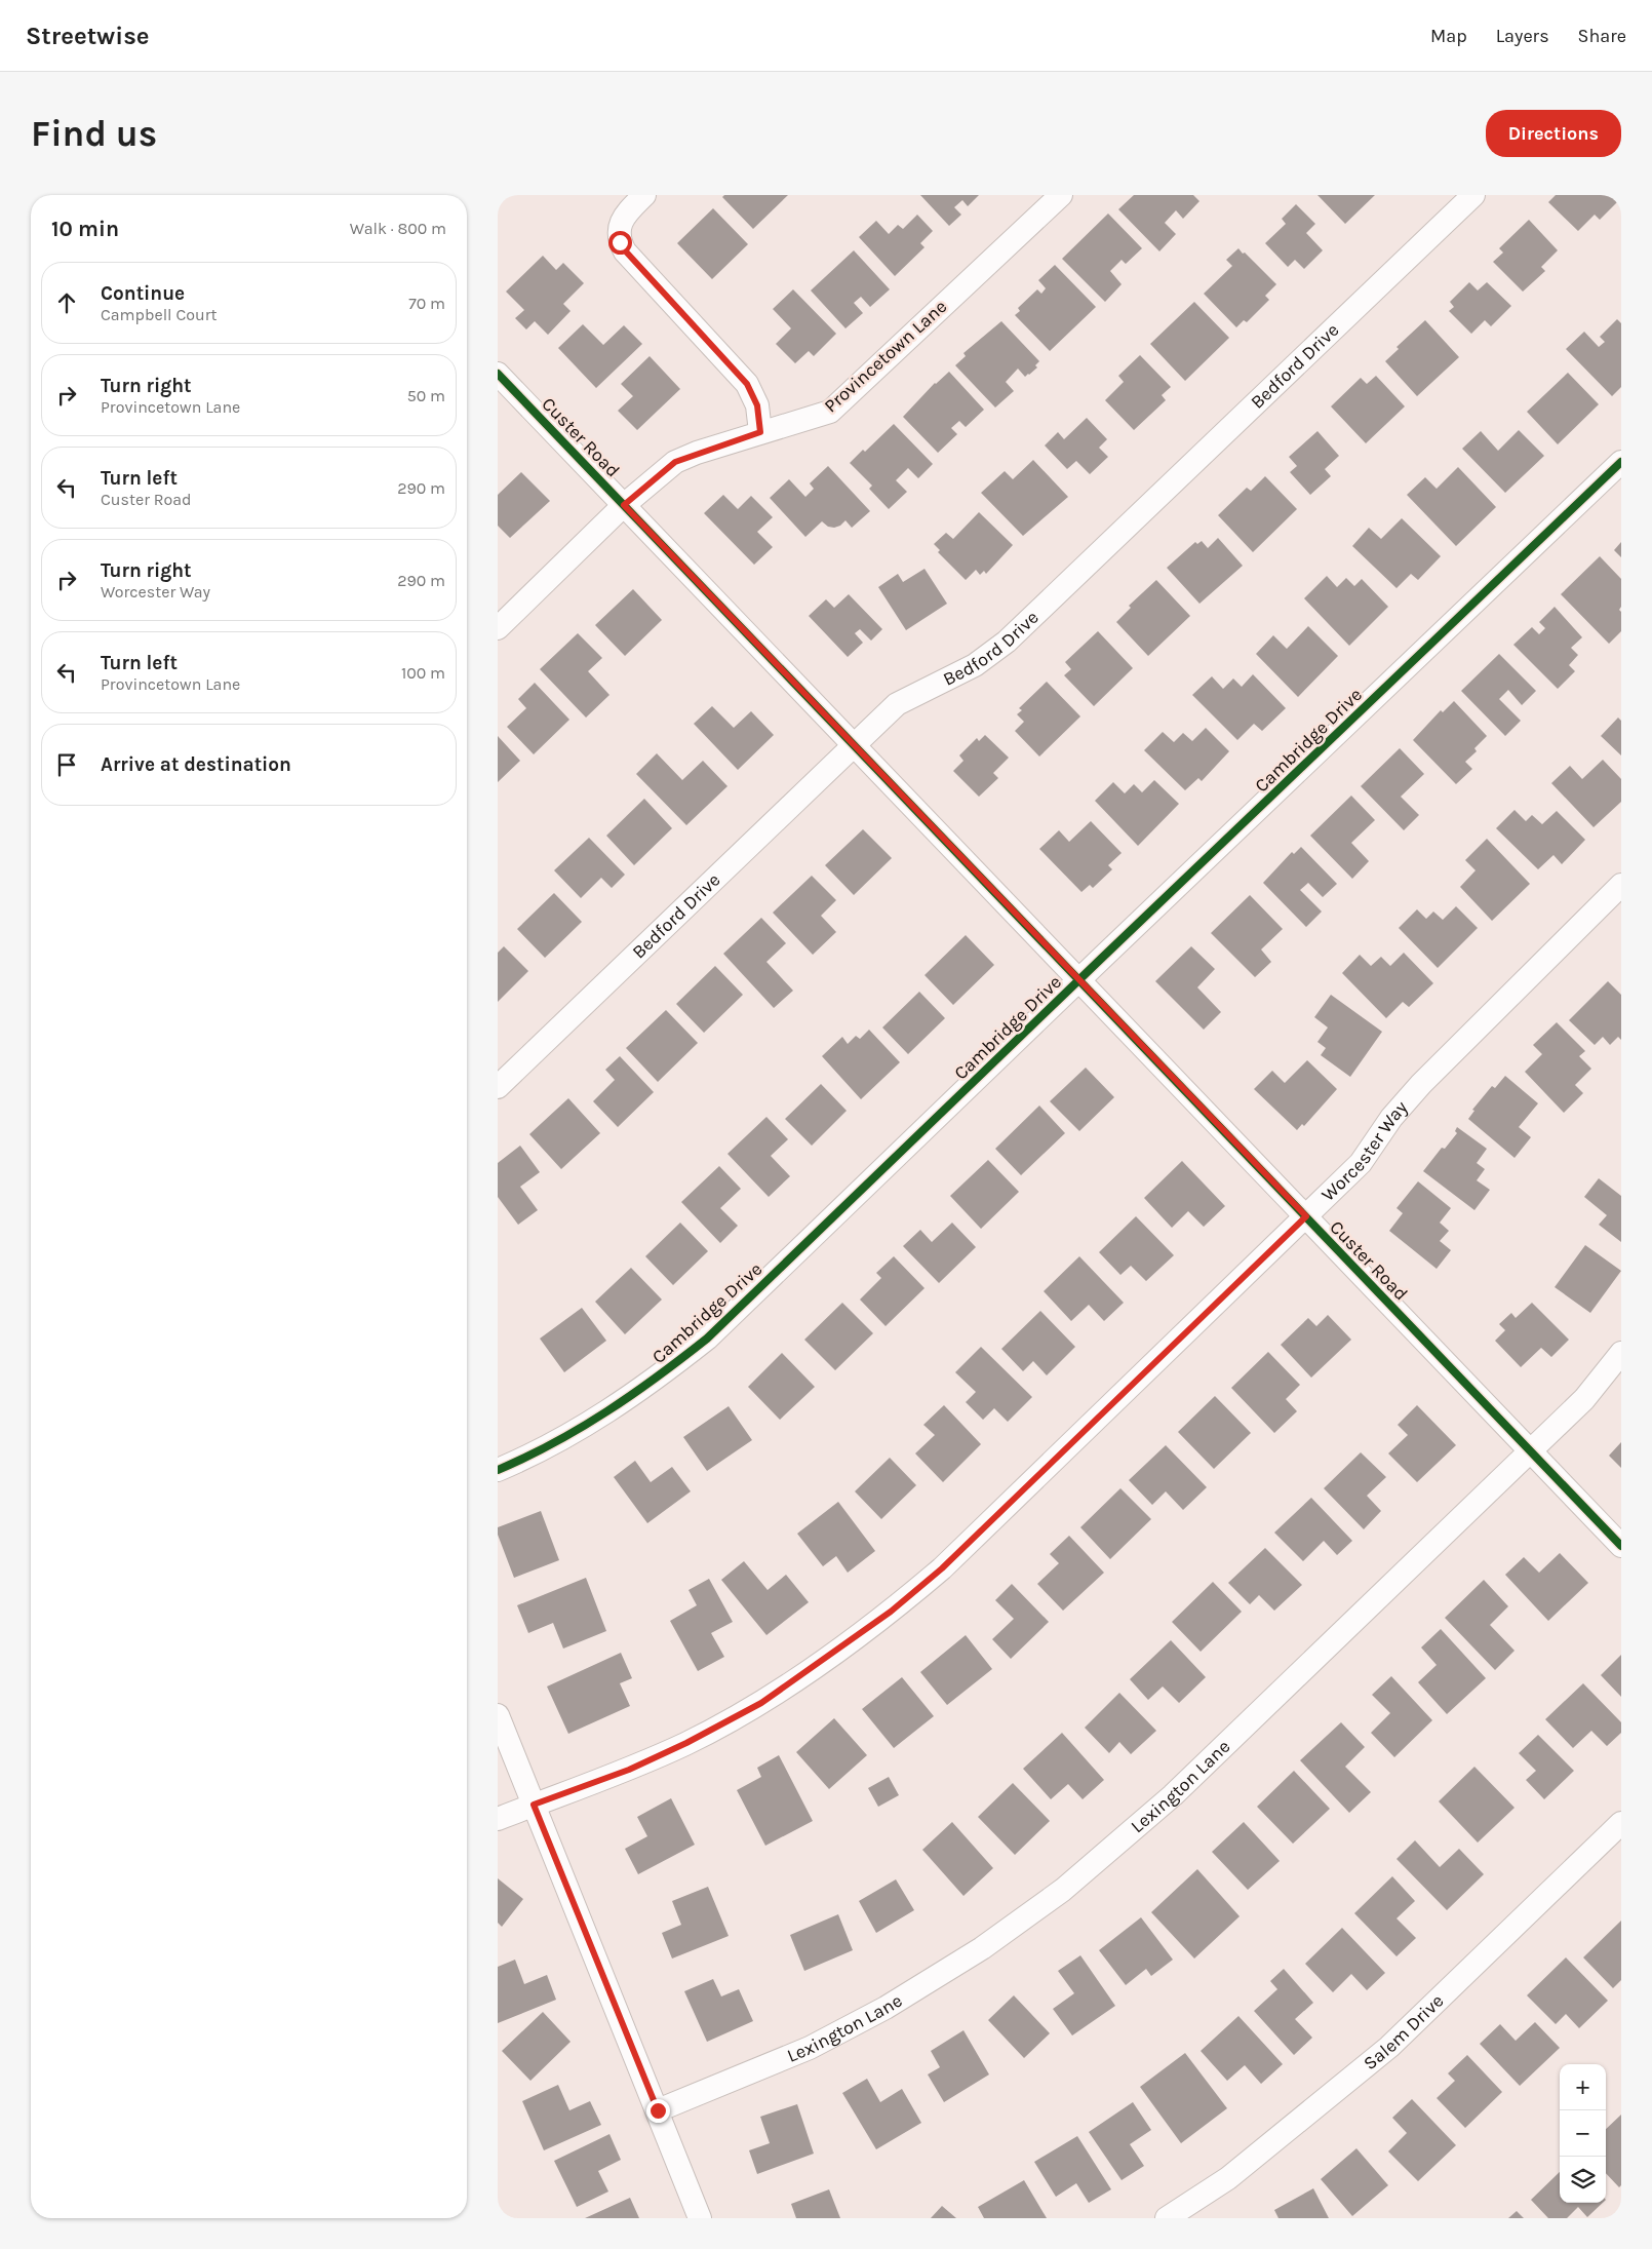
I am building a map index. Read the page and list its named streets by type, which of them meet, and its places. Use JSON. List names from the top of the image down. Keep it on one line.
{"streets":{"street":["Provincetown Lane","Bedford Drive","Custer Road","Cambridge Drive","Worcester Way","Lexington Lane","Salem Drive"]},"crossings":[["Provincetown Lane","Custer Road"],["Bedford Drive","Custer Road"],["Custer Road","Cambridge Drive"],["Custer Road","Worcester Way"],["Custer Road","Lexington Lane"]],"page":{"header":"Streetwise","nav":["Map","Layers","Share"],"buttons":"Directions","title":"Find us","heading":["10 min","Walk · 800 m"],"list":[["Continue","Campbell Court","70 m"],["Turn right","Provincetown Lane","50 m"],["Turn left","Custer Road","290 m"],["Turn right","Worcester Way","290 m"],["Turn left","Provincetown Lane","100 m"],"Arrive at destination"],"map_buttons":["+","−"]}}
